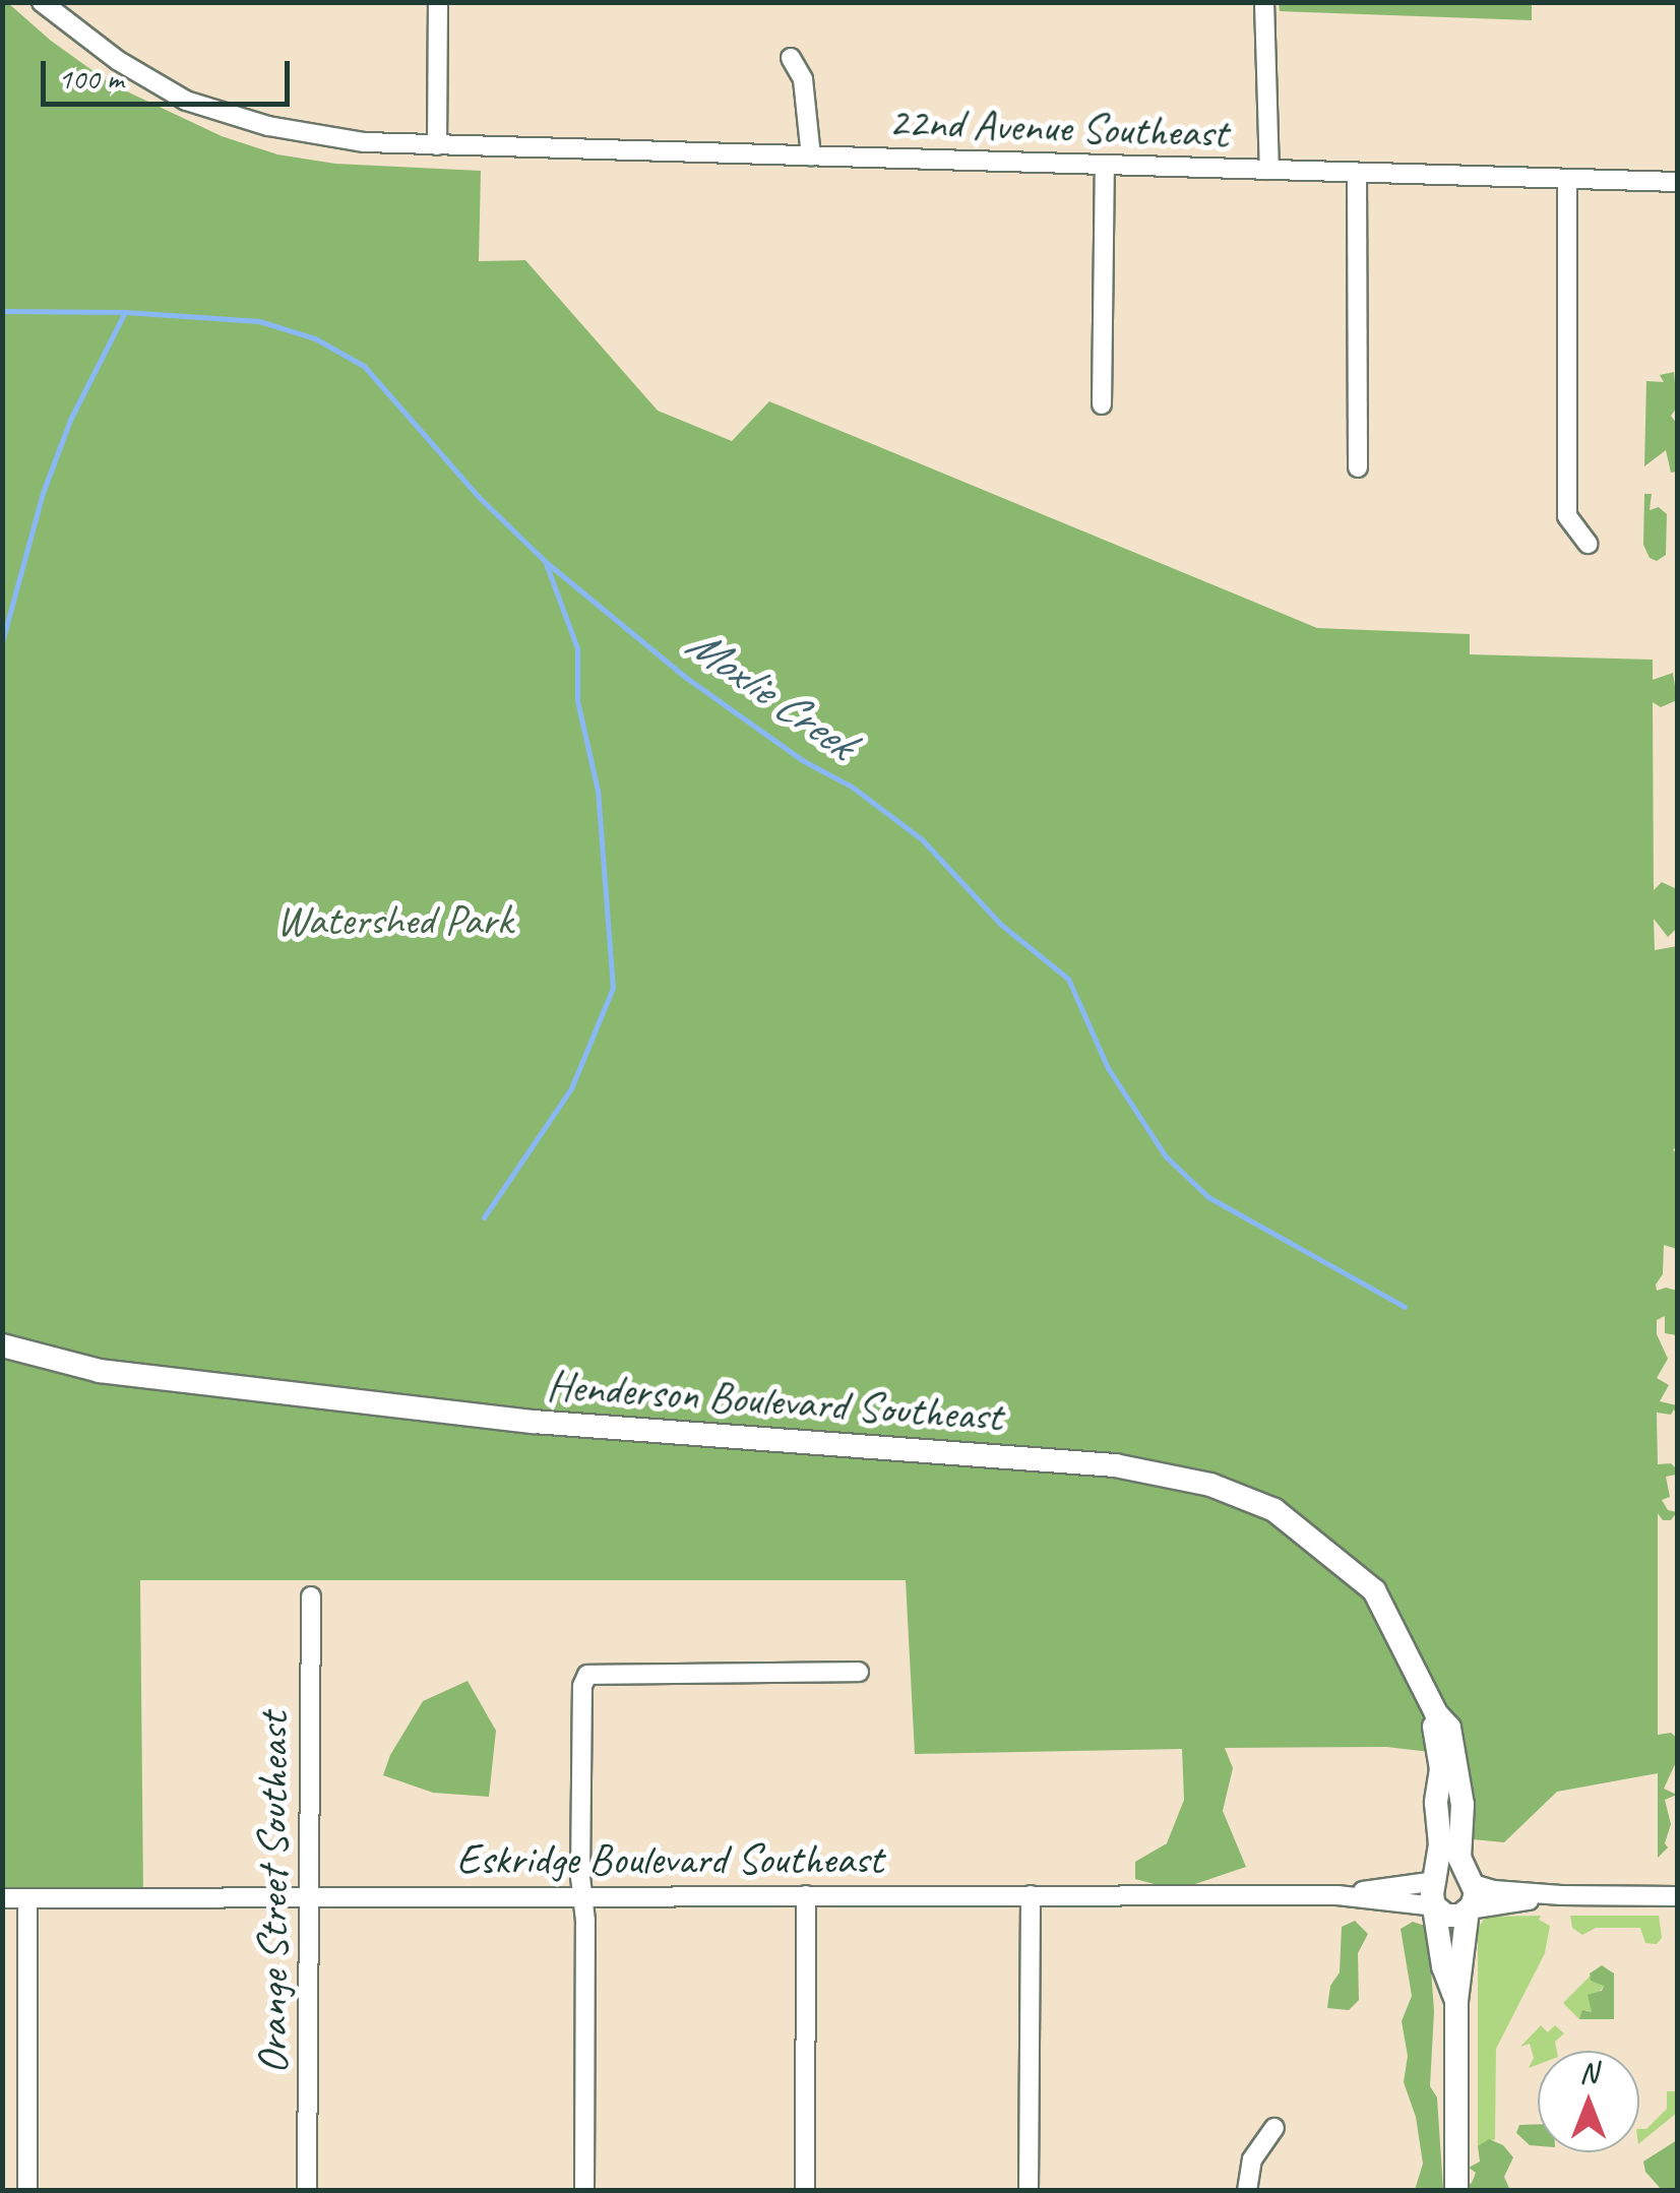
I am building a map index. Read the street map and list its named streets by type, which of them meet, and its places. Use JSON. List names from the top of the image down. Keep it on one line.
{"streets":{"main road":["Henderson Boulevard Southeast"],"street":["22nd Avenue Southeast","Eskridge Boulevard Southeast","Orange Street Southeast"]},"crossings":[["Henderson Boulevard Southeast","Eskridge Boulevard Southeast"],["Eskridge Boulevard Southeast","Orange Street Southeast"]],"water":["Moxlie Creek"],"parks":["Watershed Park"],"scale_bar":"100 m","north":"top"}
